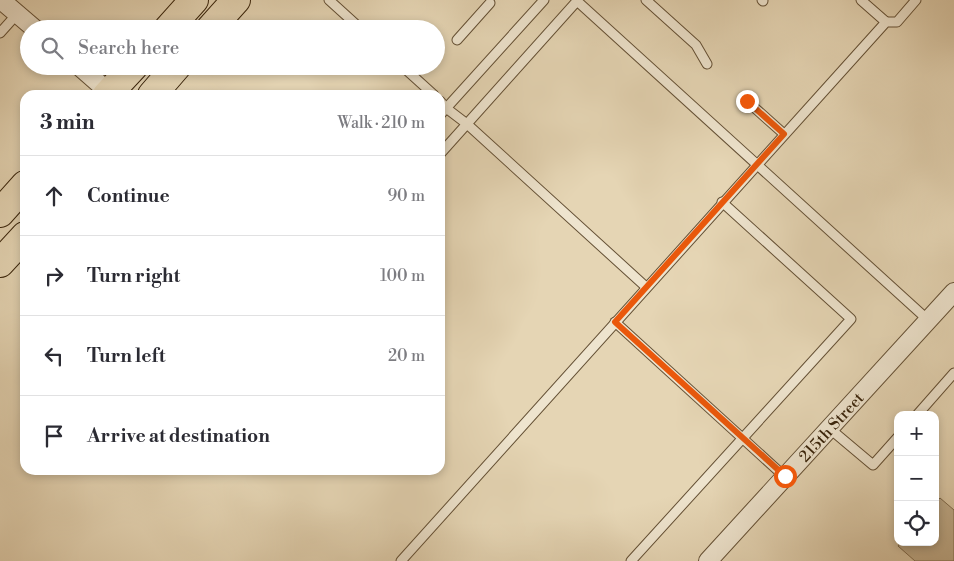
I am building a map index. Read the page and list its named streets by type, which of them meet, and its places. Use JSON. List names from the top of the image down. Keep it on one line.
{"streets":{"street":["215th Street"]},"page":{"search":"Search here","heading":["3 min","Walk · 210 m"],"list":[["Continue","90 m"],["Turn right","100 m"],["Turn left","20 m"],"Arrive at destination"],"map_buttons":["+","−"]}}
